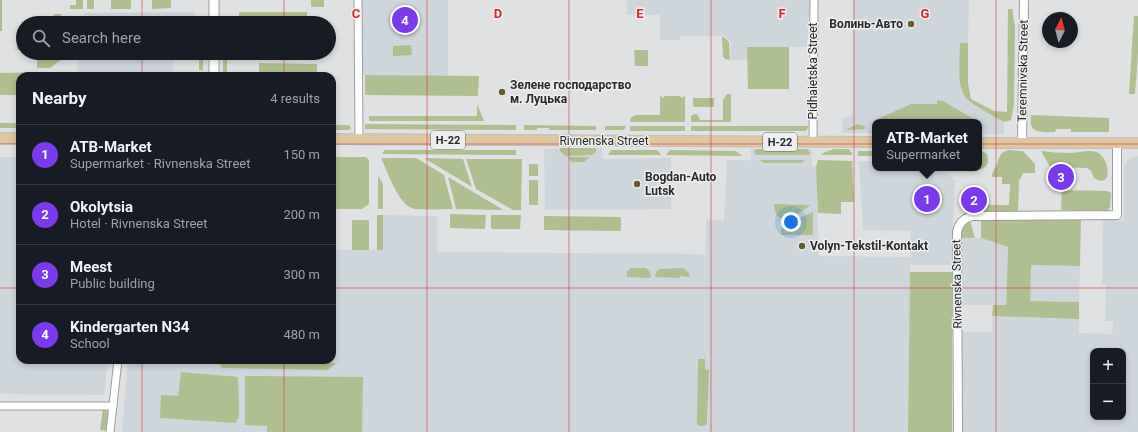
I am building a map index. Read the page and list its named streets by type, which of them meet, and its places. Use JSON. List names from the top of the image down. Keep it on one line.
{"streets":{"main road":["Н-22","Rivnenska Street"],"street":["Pidhaietska Street","Teremnivska Street"]},"crossings":[["Pidhaietska Street","Rivnenska Street"]],"places":["Волинь-Авто","Зелене господарство м. Луцька","Bogdan-Auto Lutsk","Volyn-Tekstil-Kontakt"],"north":"top","page":{"pins":["4","3","1","2"],"search":"Search here","heading":["Nearby","4 results"],"popup":["ATB-Market","Supermarket"],"list":[{"mark":"1","name":"ATB-Market","note":"Supermarket · Rivnenska Street","value":"150 m"},{"mark":"2","name":"Okolytsia","note":"Hotel · Rivnenska Street","value":"200 m"},{"mark":"3","name":"Meest","note":"Public building","value":"300 m"},{"mark":"4","name":"Kindergarten N34","note":"School","value":"480 m"}],"map_buttons":["+","−"]},"grid":{"columns":["C","D","E","F","G"]}}
